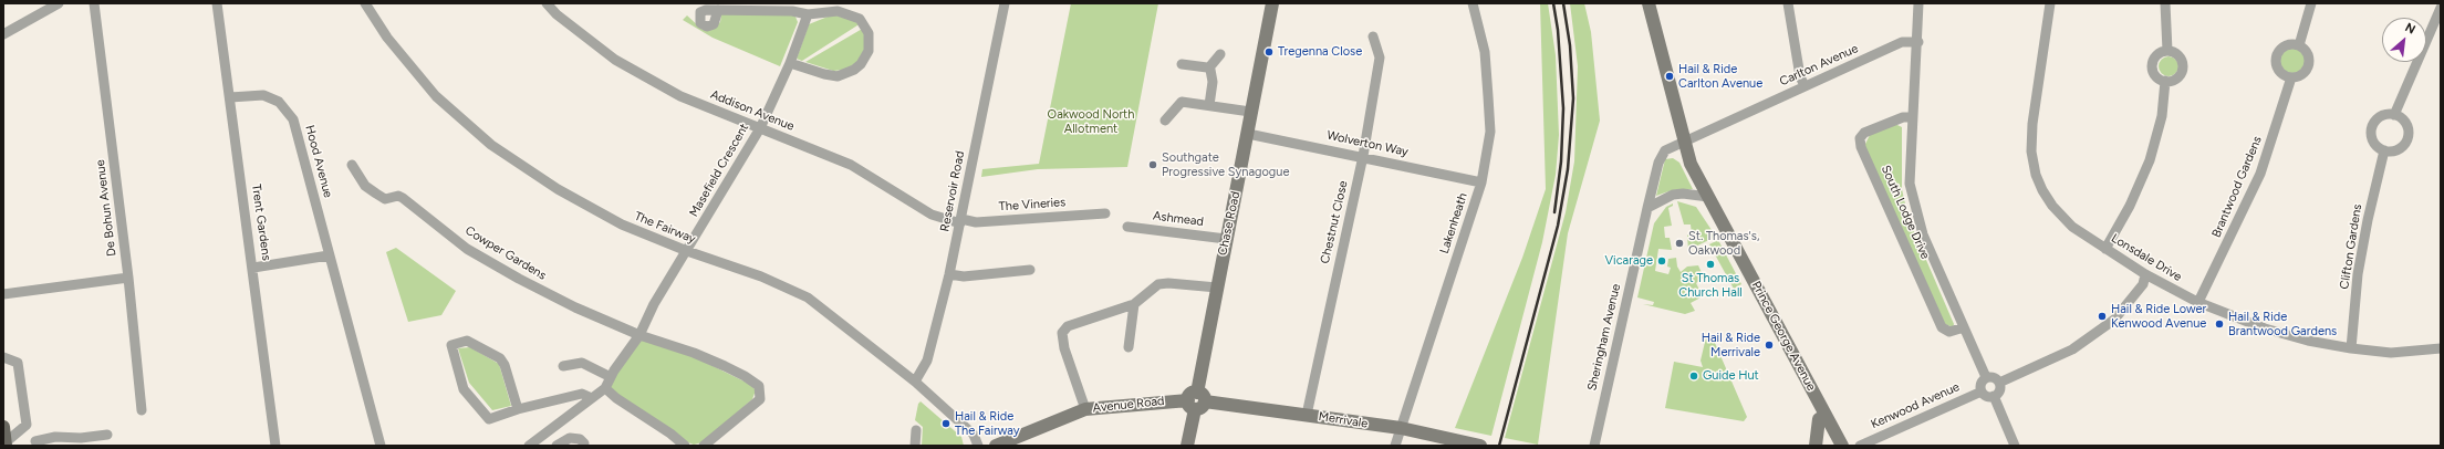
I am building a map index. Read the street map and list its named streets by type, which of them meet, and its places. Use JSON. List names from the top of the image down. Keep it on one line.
{"streets":{"street":["Carlton Avenue","Addison Avenue","Wolverton Way","Hood Avenue","Masefield Crescent","Brantwood Gardens","Reservoir Road","The Vineries","De Bohun Avenue","South Lodge Drive","Ashmead","Trent Gardens","Chestnut Close","Chase Road","Lakenheath","The Fairway","Clifton Gardens","Cowper Gardens","Lonsdale Drive","Prince George Avenue","Sheringham Avenue","Avenue Road","Kenwood Avenue","Merrivale"]},"crossings":[["Carlton Avenue","South Lodge Drive"],["Carlton Avenue","Prince George Avenue"],["Carlton Avenue","Sheringham Avenue"],["Addison Avenue","Masefield Crescent"],["Addison Avenue","Reservoir Road"],["Addison Avenue","The Vineries"],["Wolverton Way","Chestnut Close"],["Wolverton Way","Chase Road"],["Wolverton Way","Lakenheath"],["Hood Avenue","Trent Gardens"],["Masefield Crescent","The Fairway"],["Masefield Crescent","Cowper Gardens"],["Brantwood Gardens","Lonsdale Drive"],["Reservoir Road","The Vineries"],["Reservoir Road","The Fairway"],["South Lodge Drive","Kenwood Avenue"],["Ashmead","Chase Road"],["Chestnut Close","Merrivale"],["Chase Road","Avenue Road"],["Chase Road","Merrivale"],["Lakenheath","Merrivale"],["Clifton Gardens","Lonsdale Drive"],["Prince George Avenue","Sheringham Avenue"],["Avenue Road","Merrivale"]],"parks":["Oakwood North Allotment"],"places":["Tregenna Close","Hail & Ride Carlton Avenue","Southgate Progressive Synagogue","St. Thomas's, Oakwood","Vicarage","St Thomas Church Hall","Hail & Ride Lower Kenwood Avenue","Hail & Ride Brantwood Gardens","Hail & Ride Merrivale","Guide Hut","Hail & Ride The Fairway"],"north":"top right"}
